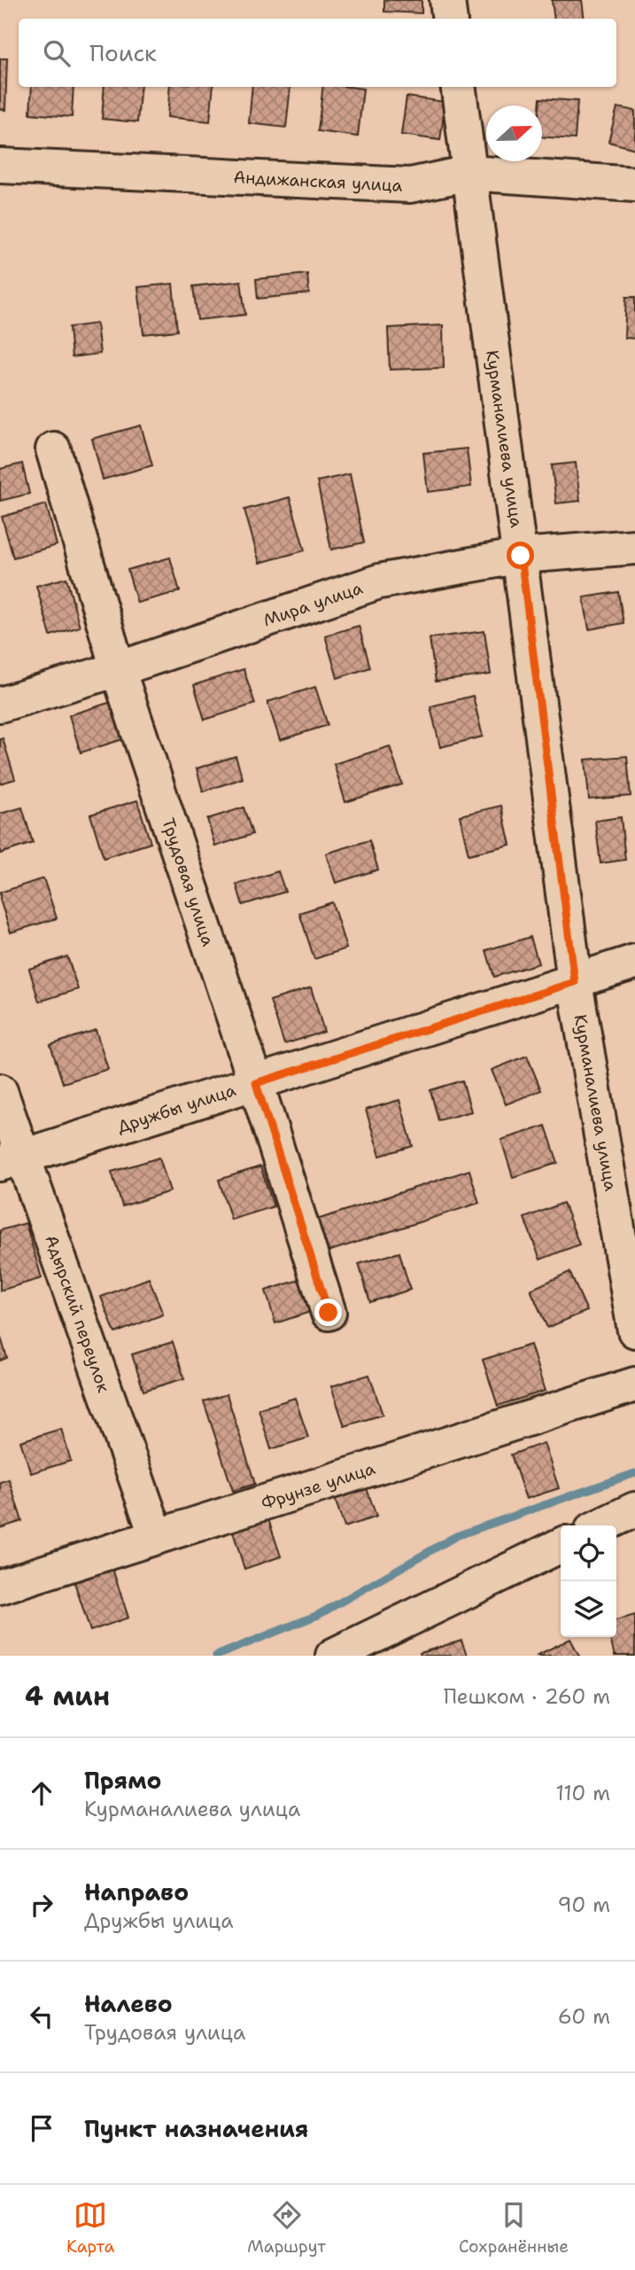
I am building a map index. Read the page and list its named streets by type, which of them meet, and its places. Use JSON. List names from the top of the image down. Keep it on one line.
{"streets":{"street":["Андижанская улица","Курманалиева улица","Мира улица","Трудовая улица","Дружбы улица","Адырский переулок","Фрунзе улица"]},"crossings":[["Андижанская улица","Курманалиева улица"],["Курманалиева улица","Мира улица"],["Курманалиева улица","Дружбы улица"],["Мира улица","Трудовая улица"],["Трудовая улица","Дружбы улица"],["Дружбы улица","Адырский переулок"],["Адырский переулок","Фрунзе улица"]],"north":"right","page":{"search":"Поиск","heading":["4 мин","Пешком · 260 m"],"list":[["Прямо","Курманалиева улица","110 m"],["Направо","Дружбы улица","90 m"],["Налево","Трудовая улица","60 m"],"Пункт назначения"],"nav":["Карта","Маршрут","Сохранённые"]}}
